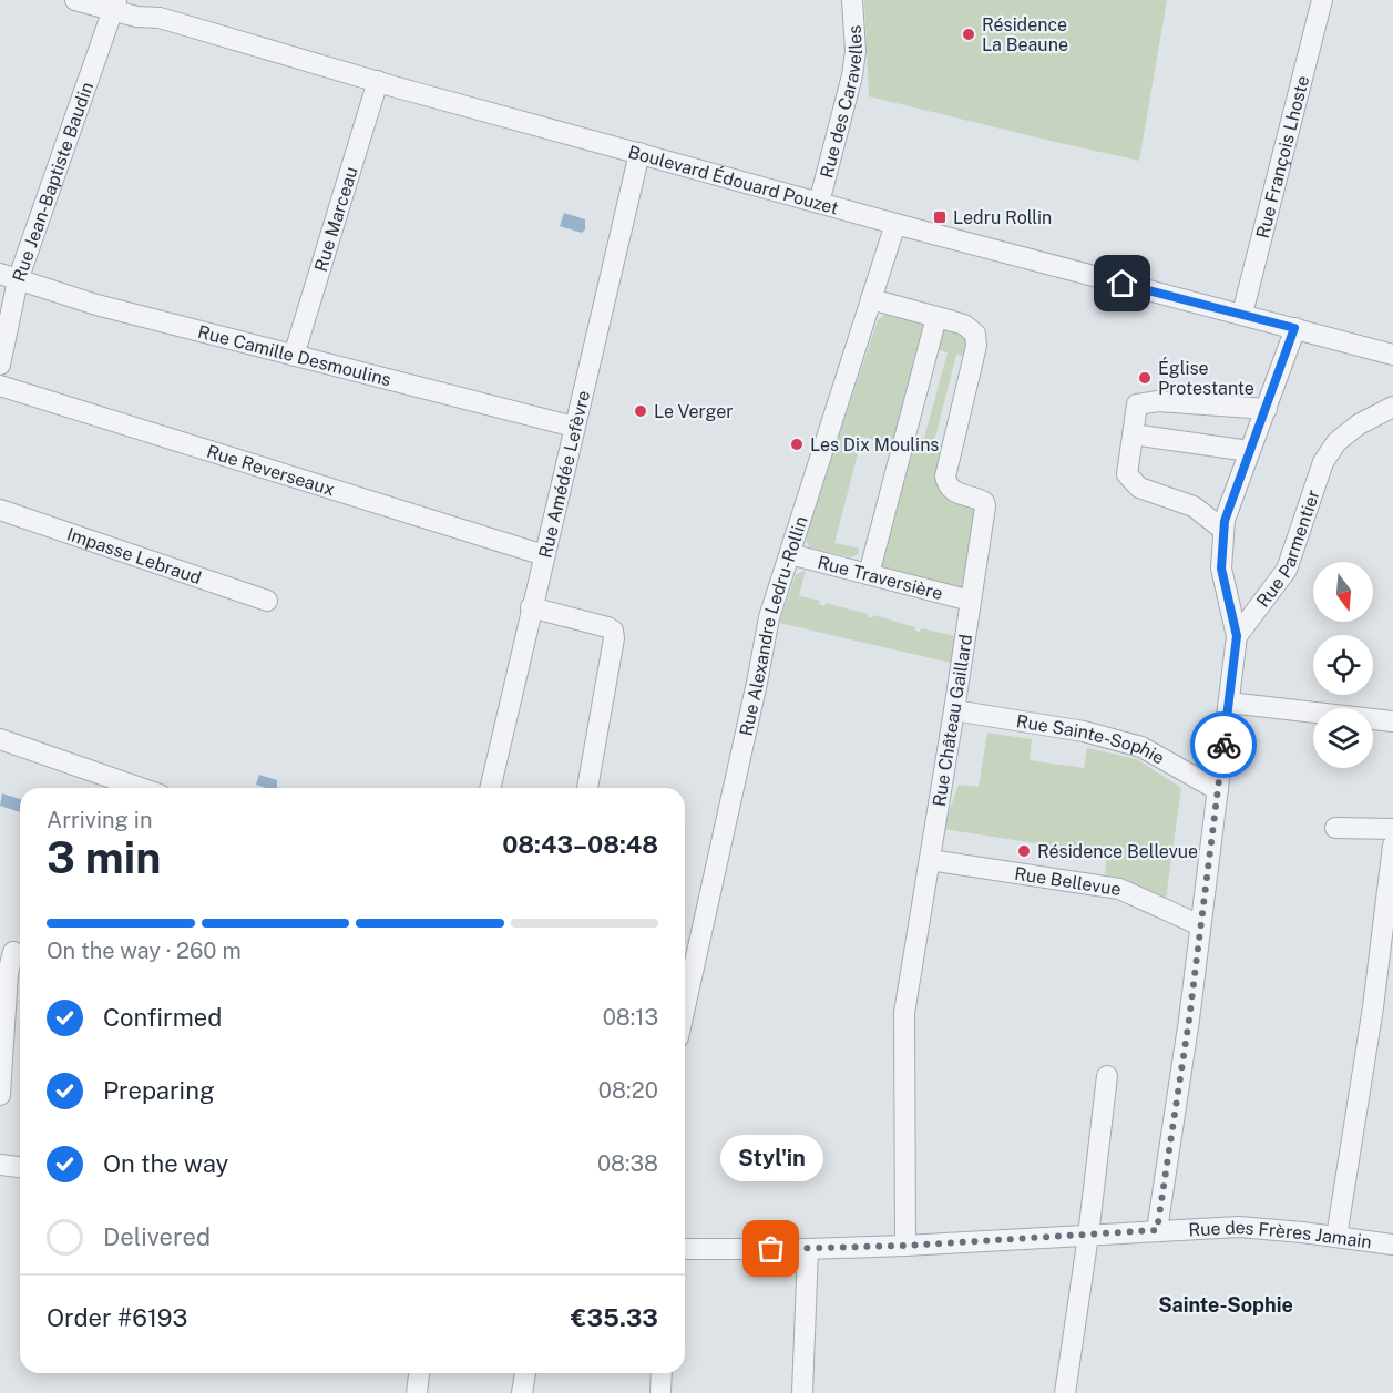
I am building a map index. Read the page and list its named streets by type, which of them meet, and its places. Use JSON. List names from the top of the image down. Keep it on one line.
{"streets":{"street":["Rue des Caravelles","Rue François Lhoste","Boulevard Édouard Pouzet","Rue Jean-Baptiste Baudin","Rue Marceau","Rue Camille Desmoulins","Rue Reverseaux","Rue Amédée Lefèvre","Rue Parmentier","Impasse Lebraud","Rue Traversière","Rue Alexandre Ledru-Rollin","Rue Château Gaillard","Rue Sainte-Sophie","Rue Bellevue","Rue des Frères Jamain"]},"crossings":[["Rue des Caravelles","Boulevard Édouard Pouzet"],["Rue François Lhoste","Boulevard Édouard Pouzet"],["Boulevard Édouard Pouzet","Rue Jean-Baptiste Baudin"],["Boulevard Édouard Pouzet","Rue Marceau"],["Boulevard Édouard Pouzet","Rue Amédée Lefèvre"],["Boulevard Édouard Pouzet","Rue Alexandre Ledru-Rollin"],["Rue Jean-Baptiste Baudin","Rue Camille Desmoulins"],["Rue Marceau","Rue Camille Desmoulins"],["Rue Camille Desmoulins","Rue Amédée Lefèvre"],["Rue Reverseaux","Rue Amédée Lefèvre"],["Rue Traversière","Rue Alexandre Ledru-Rollin"],["Rue Traversière","Rue Château Gaillard"],["Rue Alexandre Ledru-Rollin","Rue Château Gaillard"],["Rue Château Gaillard","Rue Sainte-Sophie"],["Rue Château Gaillard","Rue Bellevue"],["Rue Château Gaillard","Rue des Frères Jamain"]],"districts":["Sainte-Sophie"],"places":{"other":["Résidence La Beaune","Église Protestante","Le Verger","Les Dix Moulins","Résidence Bellevue","Styl'in"],"transit":["Ledru Rollin"]},"north":"bottom","page":{"heading":["3 min","Arriving in","08:43–08:48"],"panel":["Order #6193","€35.33"],"bar":"On the way · 260 m","list":[["Confirmed","08:13"],["Preparing","08:20"],["On the way","08:38"],"Delivered"],"bubble":"Styl'in"}}
